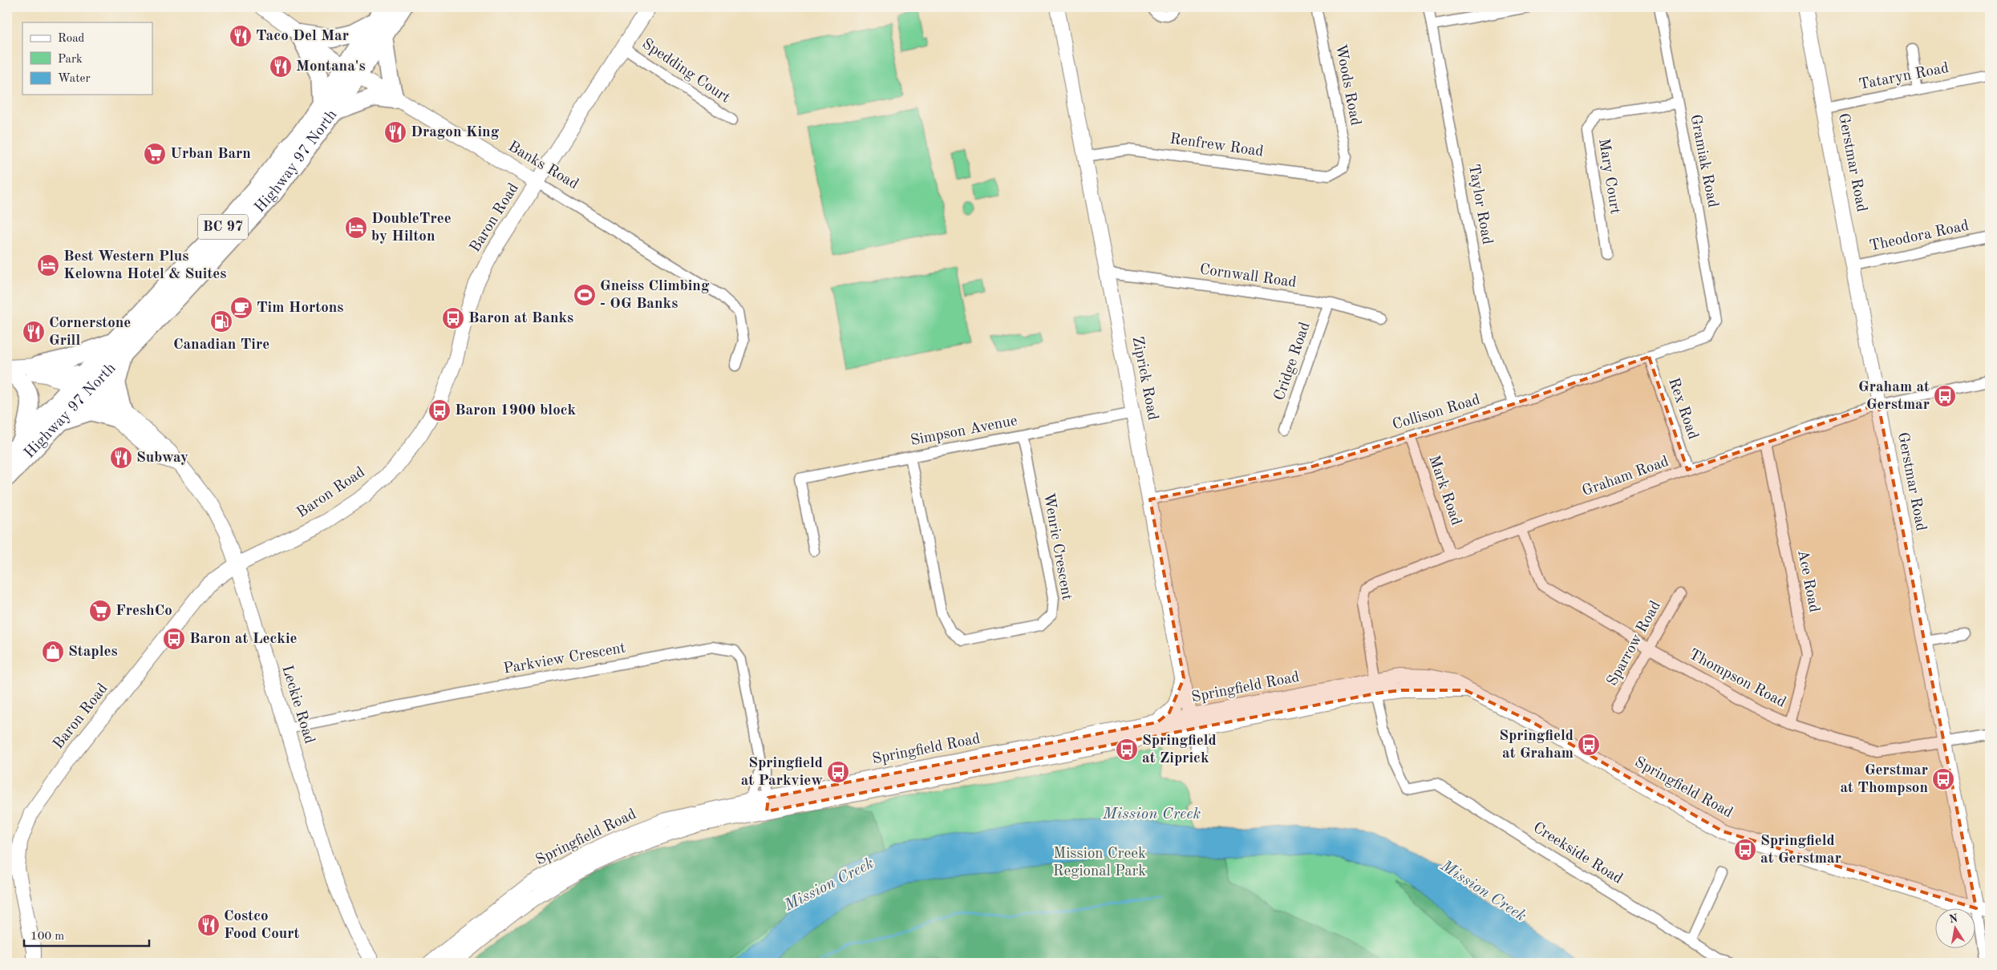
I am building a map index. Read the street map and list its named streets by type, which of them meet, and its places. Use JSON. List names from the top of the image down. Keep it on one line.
{"streets":{"highway":["Highway 97 North","BC 97"],"main road":["Gerstmar Road","Banks Road","Baron Road","Ziprick Road","Springfield Road","Leckie Road"],"street":["Spedding Court","Tataryn Road","Woods Road","Renfrew Road","Gramiak Road","Mary Court","Taylor Road","Theodora Road","Cornwall Road","Cridge Road","Rex Road","Collison Road","Simpson Avenue","Graham Road","Mark Road","Wenric Crescent","Ace Road","Sparrow Road","Parkview Crescent","Thompson Road","Creekside Road"]},"crossings":[["Spedding Court","Baron Road"],["Tataryn Road","Gerstmar Road"],["Woods Road","Renfrew Road"],["Renfrew Road","Ziprick Road"],["Highway 97 North","Banks Road"],["Highway 97 North","Leckie Road"],["Gramiak Road","Mary Court"],["Gramiak Road","Collison Road"],["Gerstmar Road","Theodora Road"],["Gerstmar Road","Graham Road"],["Gerstmar Road","Thompson Road"],["Gerstmar Road","Springfield Road"],["Banks Road","Baron Road"],["Taylor Road","Collison Road"],["Baron Road","Leckie Road"],["Cornwall Road","Cridge Road"],["Cornwall Road","Ziprick Road"],["Ziprick Road","Collison Road"],["Ziprick Road","Simpson Avenue"],["Ziprick Road","Springfield Road"],["Rex Road","Collison Road"],["Rex Road","Graham Road"],["Collison Road","Mark Road"],["Simpson Avenue","Wenric Crescent"],["Graham Road","Mark Road"],["Graham Road","Ace Road"],["Graham Road","Thompson Road"],["Graham Road","Springfield Road"],["Graham Road","Creekside Road"],["Ace Road","Thompson Road"],["Sparrow Road","Thompson Road"],["Parkview Crescent","Springfield Road"],["Parkview Crescent","Leckie Road"]],"water":["Mission Creek"],"parks":["Mission Creek Regional Park"],"places":{"restaurant":["Taco Del Mar","Montana's","Dragon King","Cornerstone Grill","Subway","Costco Food Court"],"supermarket":["Urban Barn","FreshCo"],"hotel":["DoubleTree by Hilton","Best Western Plus Kelowna Hotel & Suites"],"sports":["Gneiss Climbing - OG Banks"],"cafe":["Tim Hortons"],"bus stop":["Baron at Banks","Graham at Gerstmar","Baron 1900 block","Baron at Leckie","Springfield at Graham","Springfield at Ziprick","Springfield at Parkview","Gerstmar at Thompson","Springfield at Gerstmar"],"fuel station":["Canadian Tire"],"shop":["Staples"]},"legend":["Road","Park","Water"],"scale_bar":"100 m","north":"top"}
